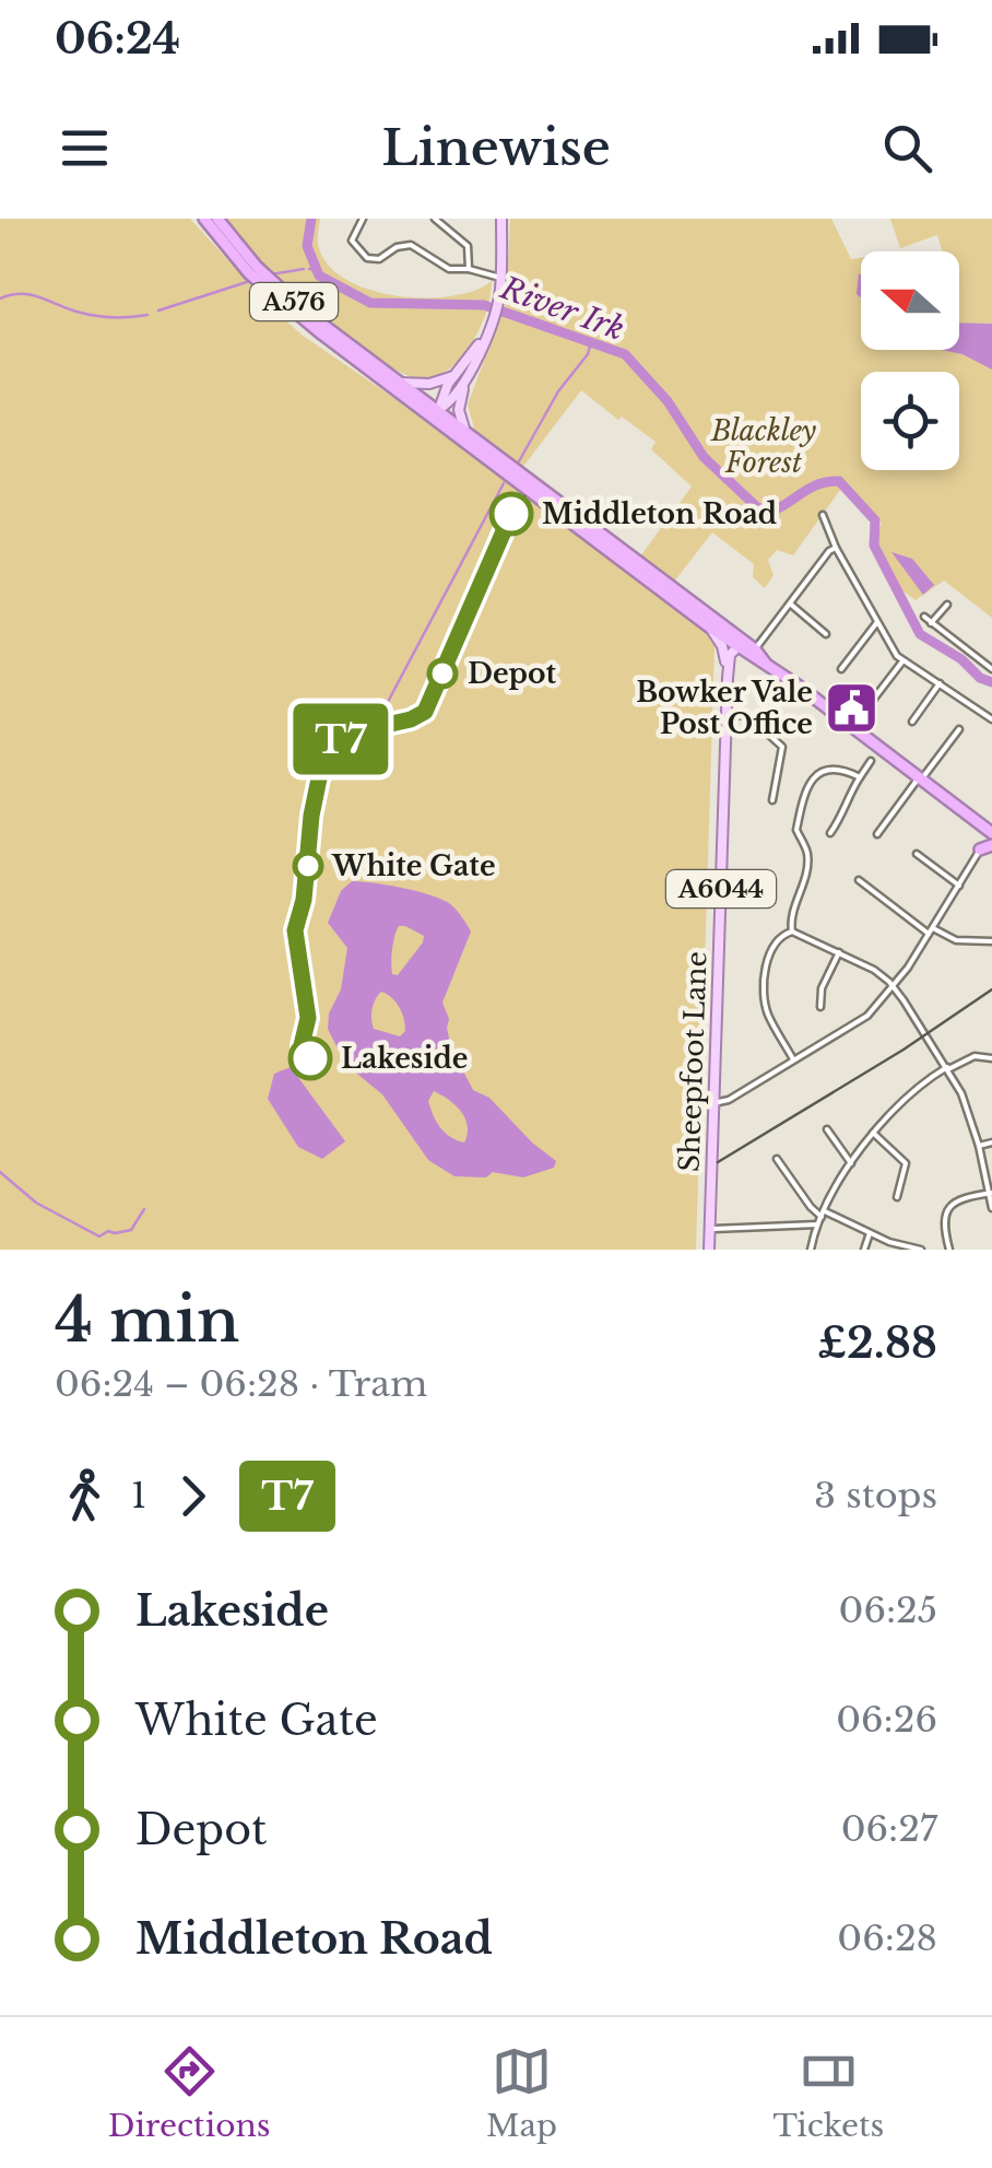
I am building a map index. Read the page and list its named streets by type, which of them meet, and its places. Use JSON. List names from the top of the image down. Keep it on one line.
{"streets":{"highway":["A576"],"main road":["A6044","Sheepfoot Lane"]},"crossings":[["A576","Sheepfoot Lane"]],"water":["River Irk"],"parks":["Blackley Forest"],"places":{"other":["Middleton Road","Depot","White Gate","Lakeside"],"public building":["Bowker Vale Post Office"]},"lines":["tram line T7"],"north":"left","page":{"status":"06:24","header":"Linewise","on_map":"T7","heading":["4 min","06:24 – 06:28 · Tram","£2.88"],"legs":["1","T7","3 stops"],"list":[{"name":"Lakeside","value":"06:25"},{"name":"White Gate","value":"06:26"},{"name":"Depot","value":"06:27"},{"name":"Middleton Road","value":"06:28"}],"tabs":["Directions","Map","Tickets"]}}
